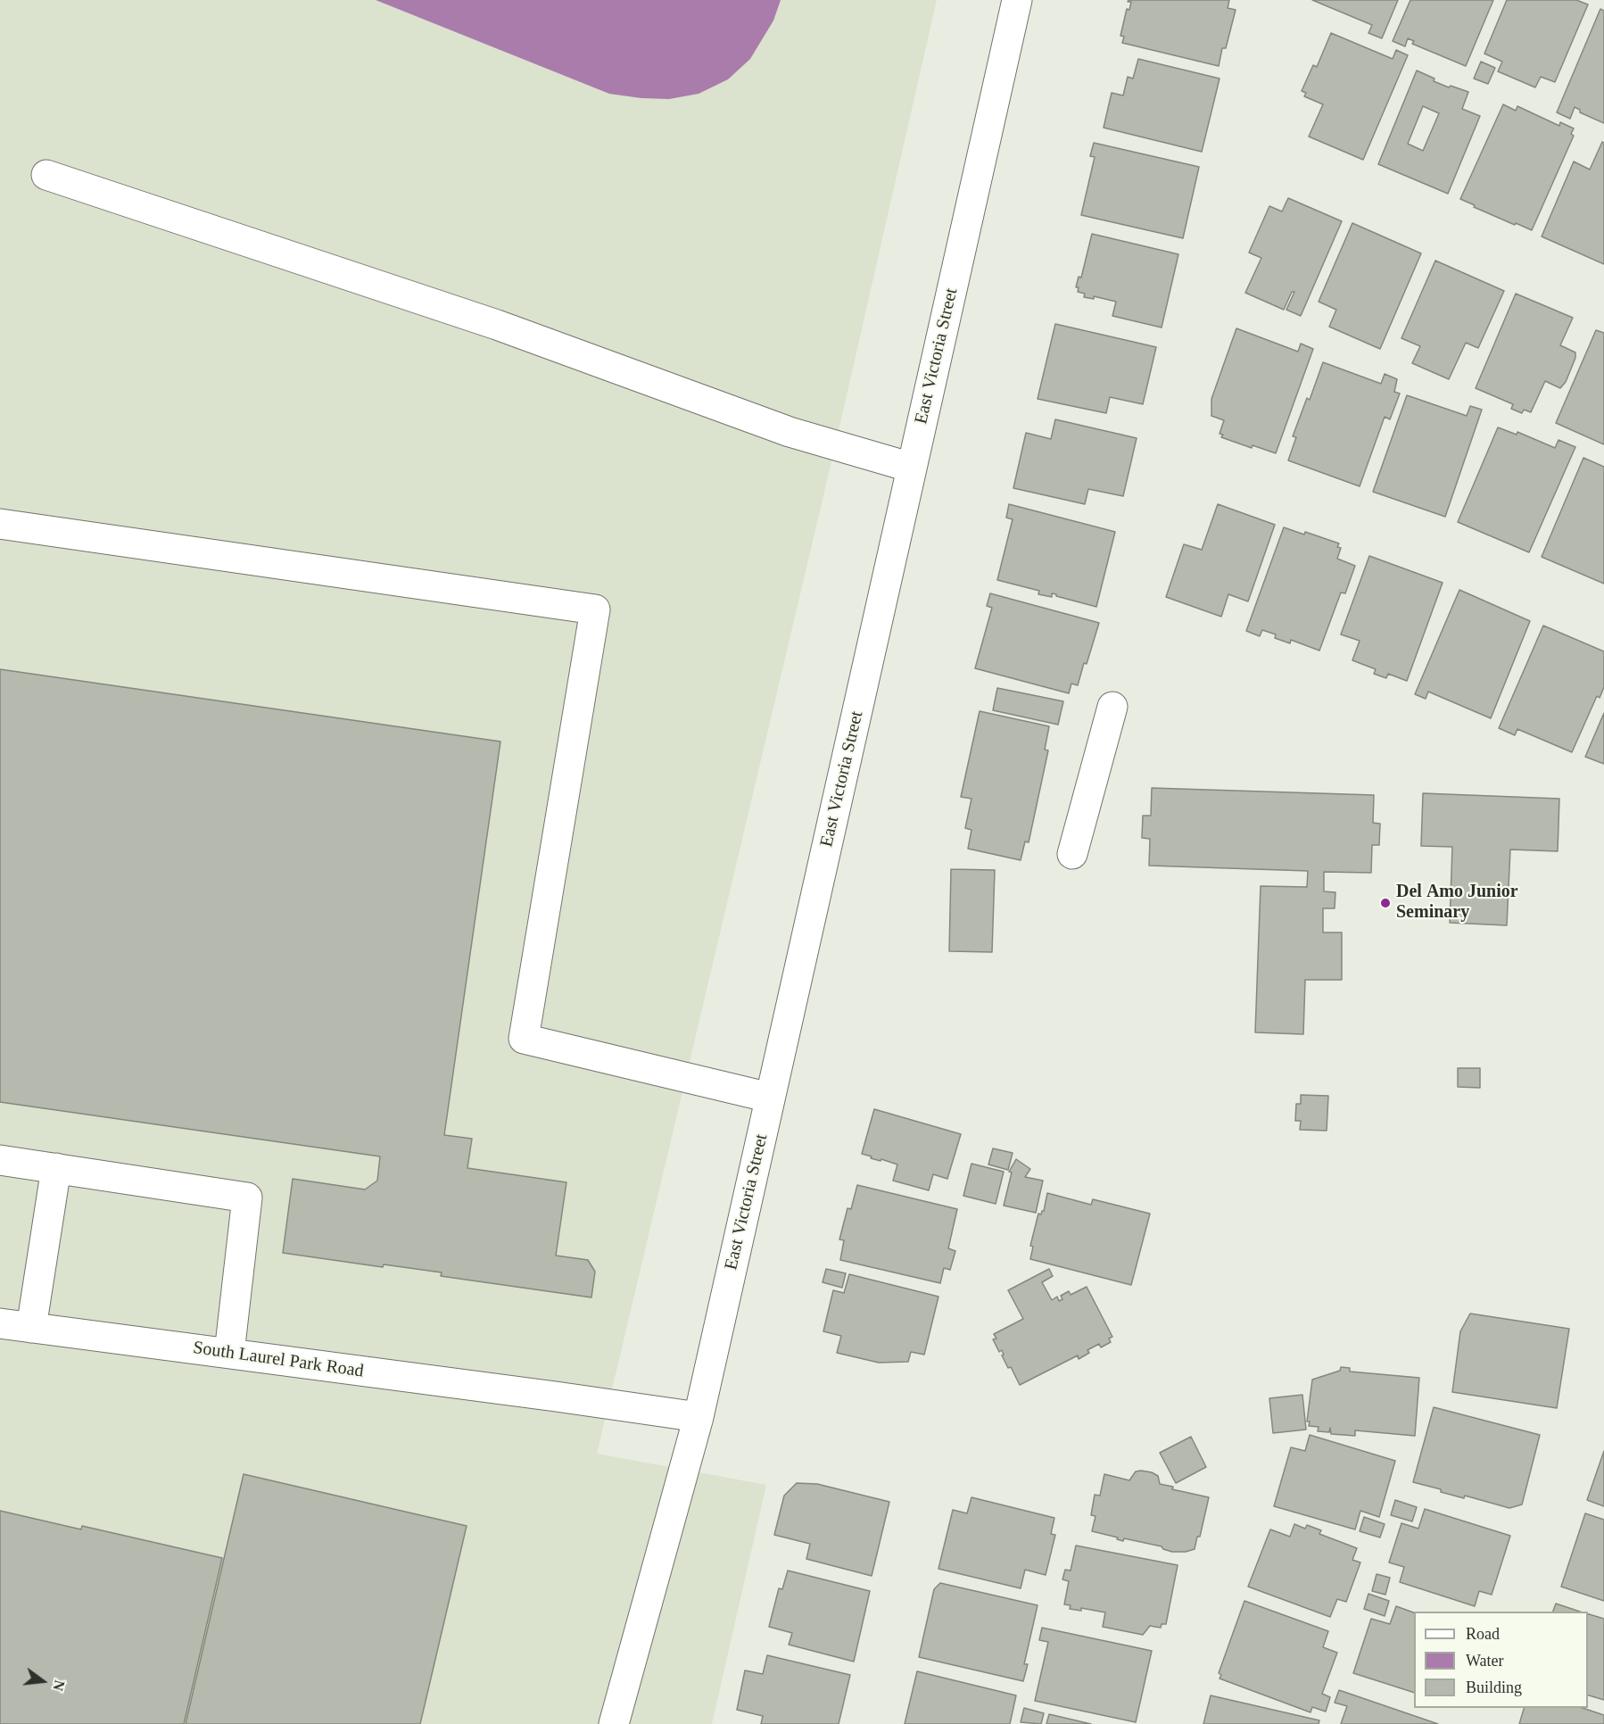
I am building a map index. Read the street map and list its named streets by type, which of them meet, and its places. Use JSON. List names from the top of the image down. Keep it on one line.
{"streets":{"street":["East Victoria Street","South Laurel Park Road"]},"crossings":[["East Victoria Street","South Laurel Park Road"]],"places":["Del Amo Junior Seminary"],"legend":["Road","Water","Building"],"north":"right"}
